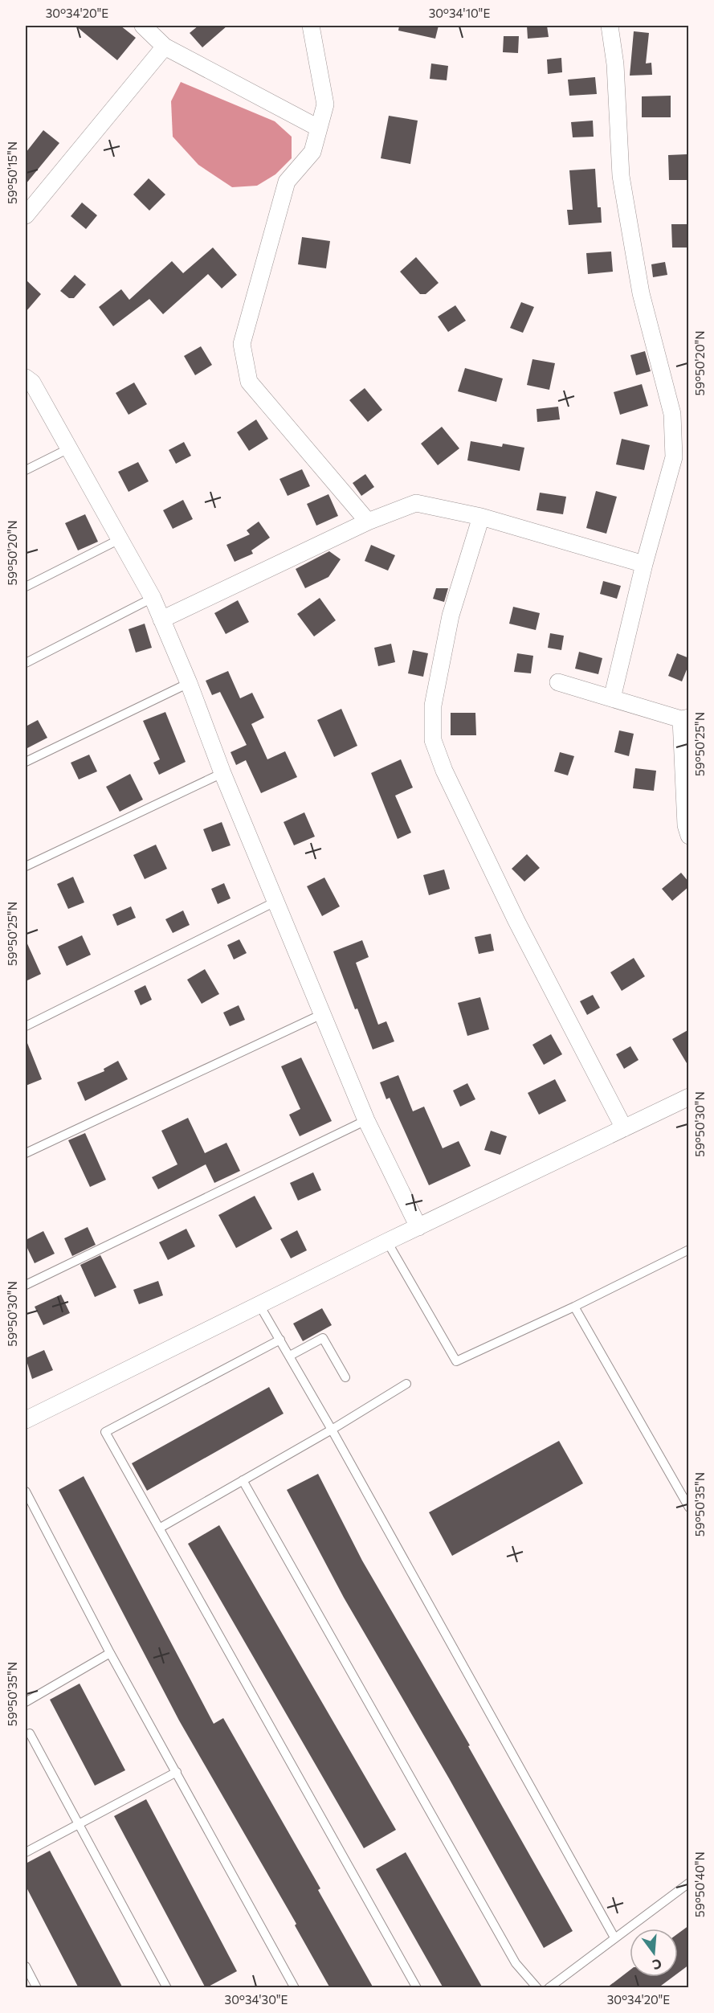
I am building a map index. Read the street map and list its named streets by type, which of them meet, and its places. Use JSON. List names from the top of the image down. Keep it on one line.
{"north":"bottom","coordinates":["30°34'20\"E","30°34'10\"E","59°50'15\"N","59°50'20\"N","59°50'25\"N","59°50'30\"N","59°50'35\"N","59°50'40\"N","30°34'30\"E"]}
